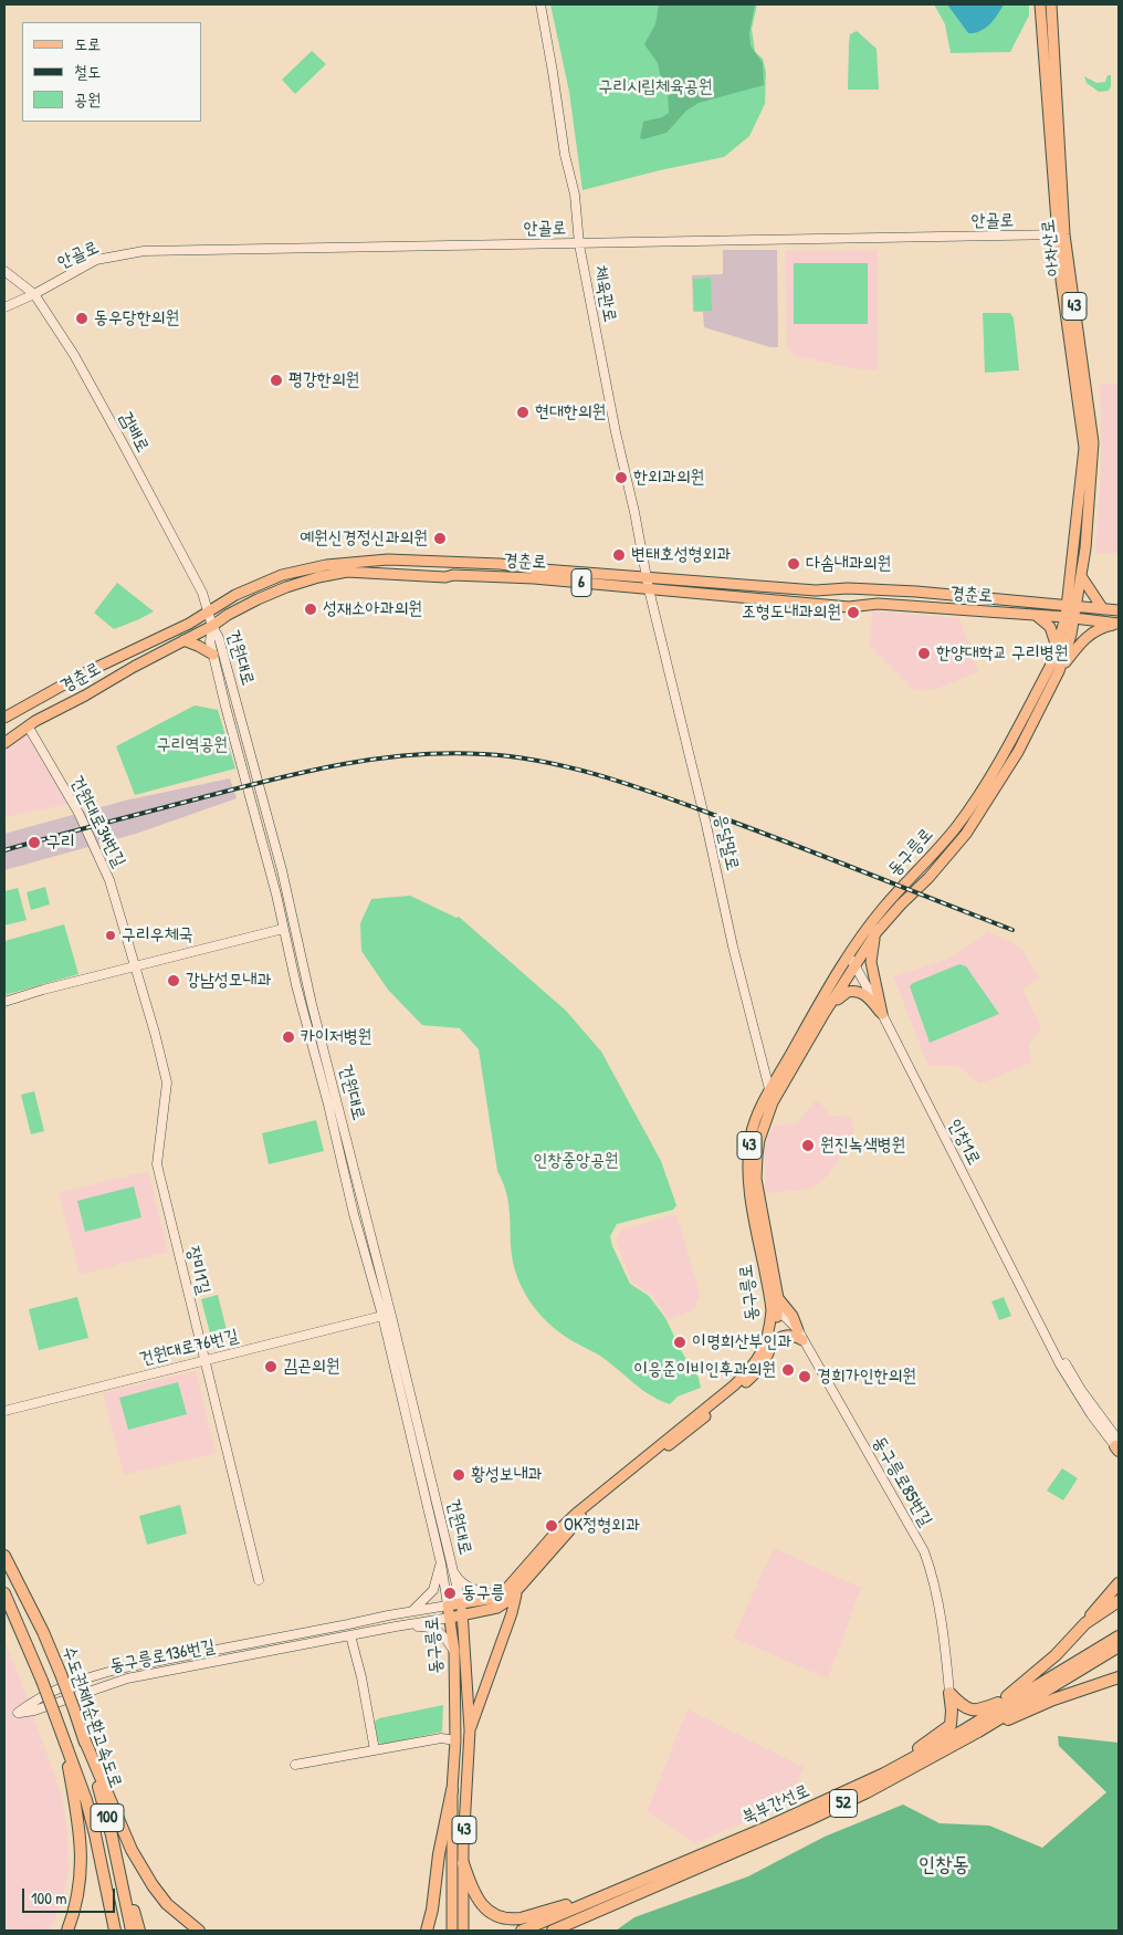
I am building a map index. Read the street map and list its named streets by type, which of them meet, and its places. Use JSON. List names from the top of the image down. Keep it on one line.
{"streets":{"highway":["수도권제1순환고속도로","52","북부간선로","100"],"main road":["아차산로","43","경춘로","6","건원대로","동구릉로","동구릉로136번길"],"street":["안골로","체육관로","검배로","건원대로34번길","응달말로","인창1로","장미1길","건원대로76번길","동구릉로85번길"]},"crossings":[["안골로","아차산로"],["안골로","체육관로"],["안골로","검배로"],["아차산로","경춘로"],["아차산로","동구릉로"],["체육관로","경춘로"],["체육관로","응달말로"],["검배로","경춘로"],["검배로","건원대로"],["경춘로","건원대로"],["경춘로","건원대로34번길"],["경춘로","응달말로"],["경춘로","동구릉로"],["건원대로","동구릉로"],["건원대로","건원대로76번길"],["건원대로","동구릉로136번길"],["건원대로34번길","장미1길"],["응달말로","동구릉로"],["동구릉로","인창1로"],["동구릉로","동구릉로85번길"],["동구릉로","동구릉로136번길"],["장미1길","건원대로76번길"]],"districts":["인창동"],"parks":["구리시립체육공원","구리역공원","인창중앙공원"],"places":["동우당한의원","평강한의원","현대한의원","한외과의원","예원신경정신과의원","변태호성형외과","다솜내과의원","성재소아과의원","조형도내과의원","한양대학교 구리병원","구리","구리우체국","강남성모내과","카이저병원","원진녹색병원","이명희산부인과","김곤의원","이응준이비인후과의원","경희가인한의원","황성보내과","OK정형외과","동구릉"],"legend":["도로","철도","공원"],"scale_bar":"100 m"}
